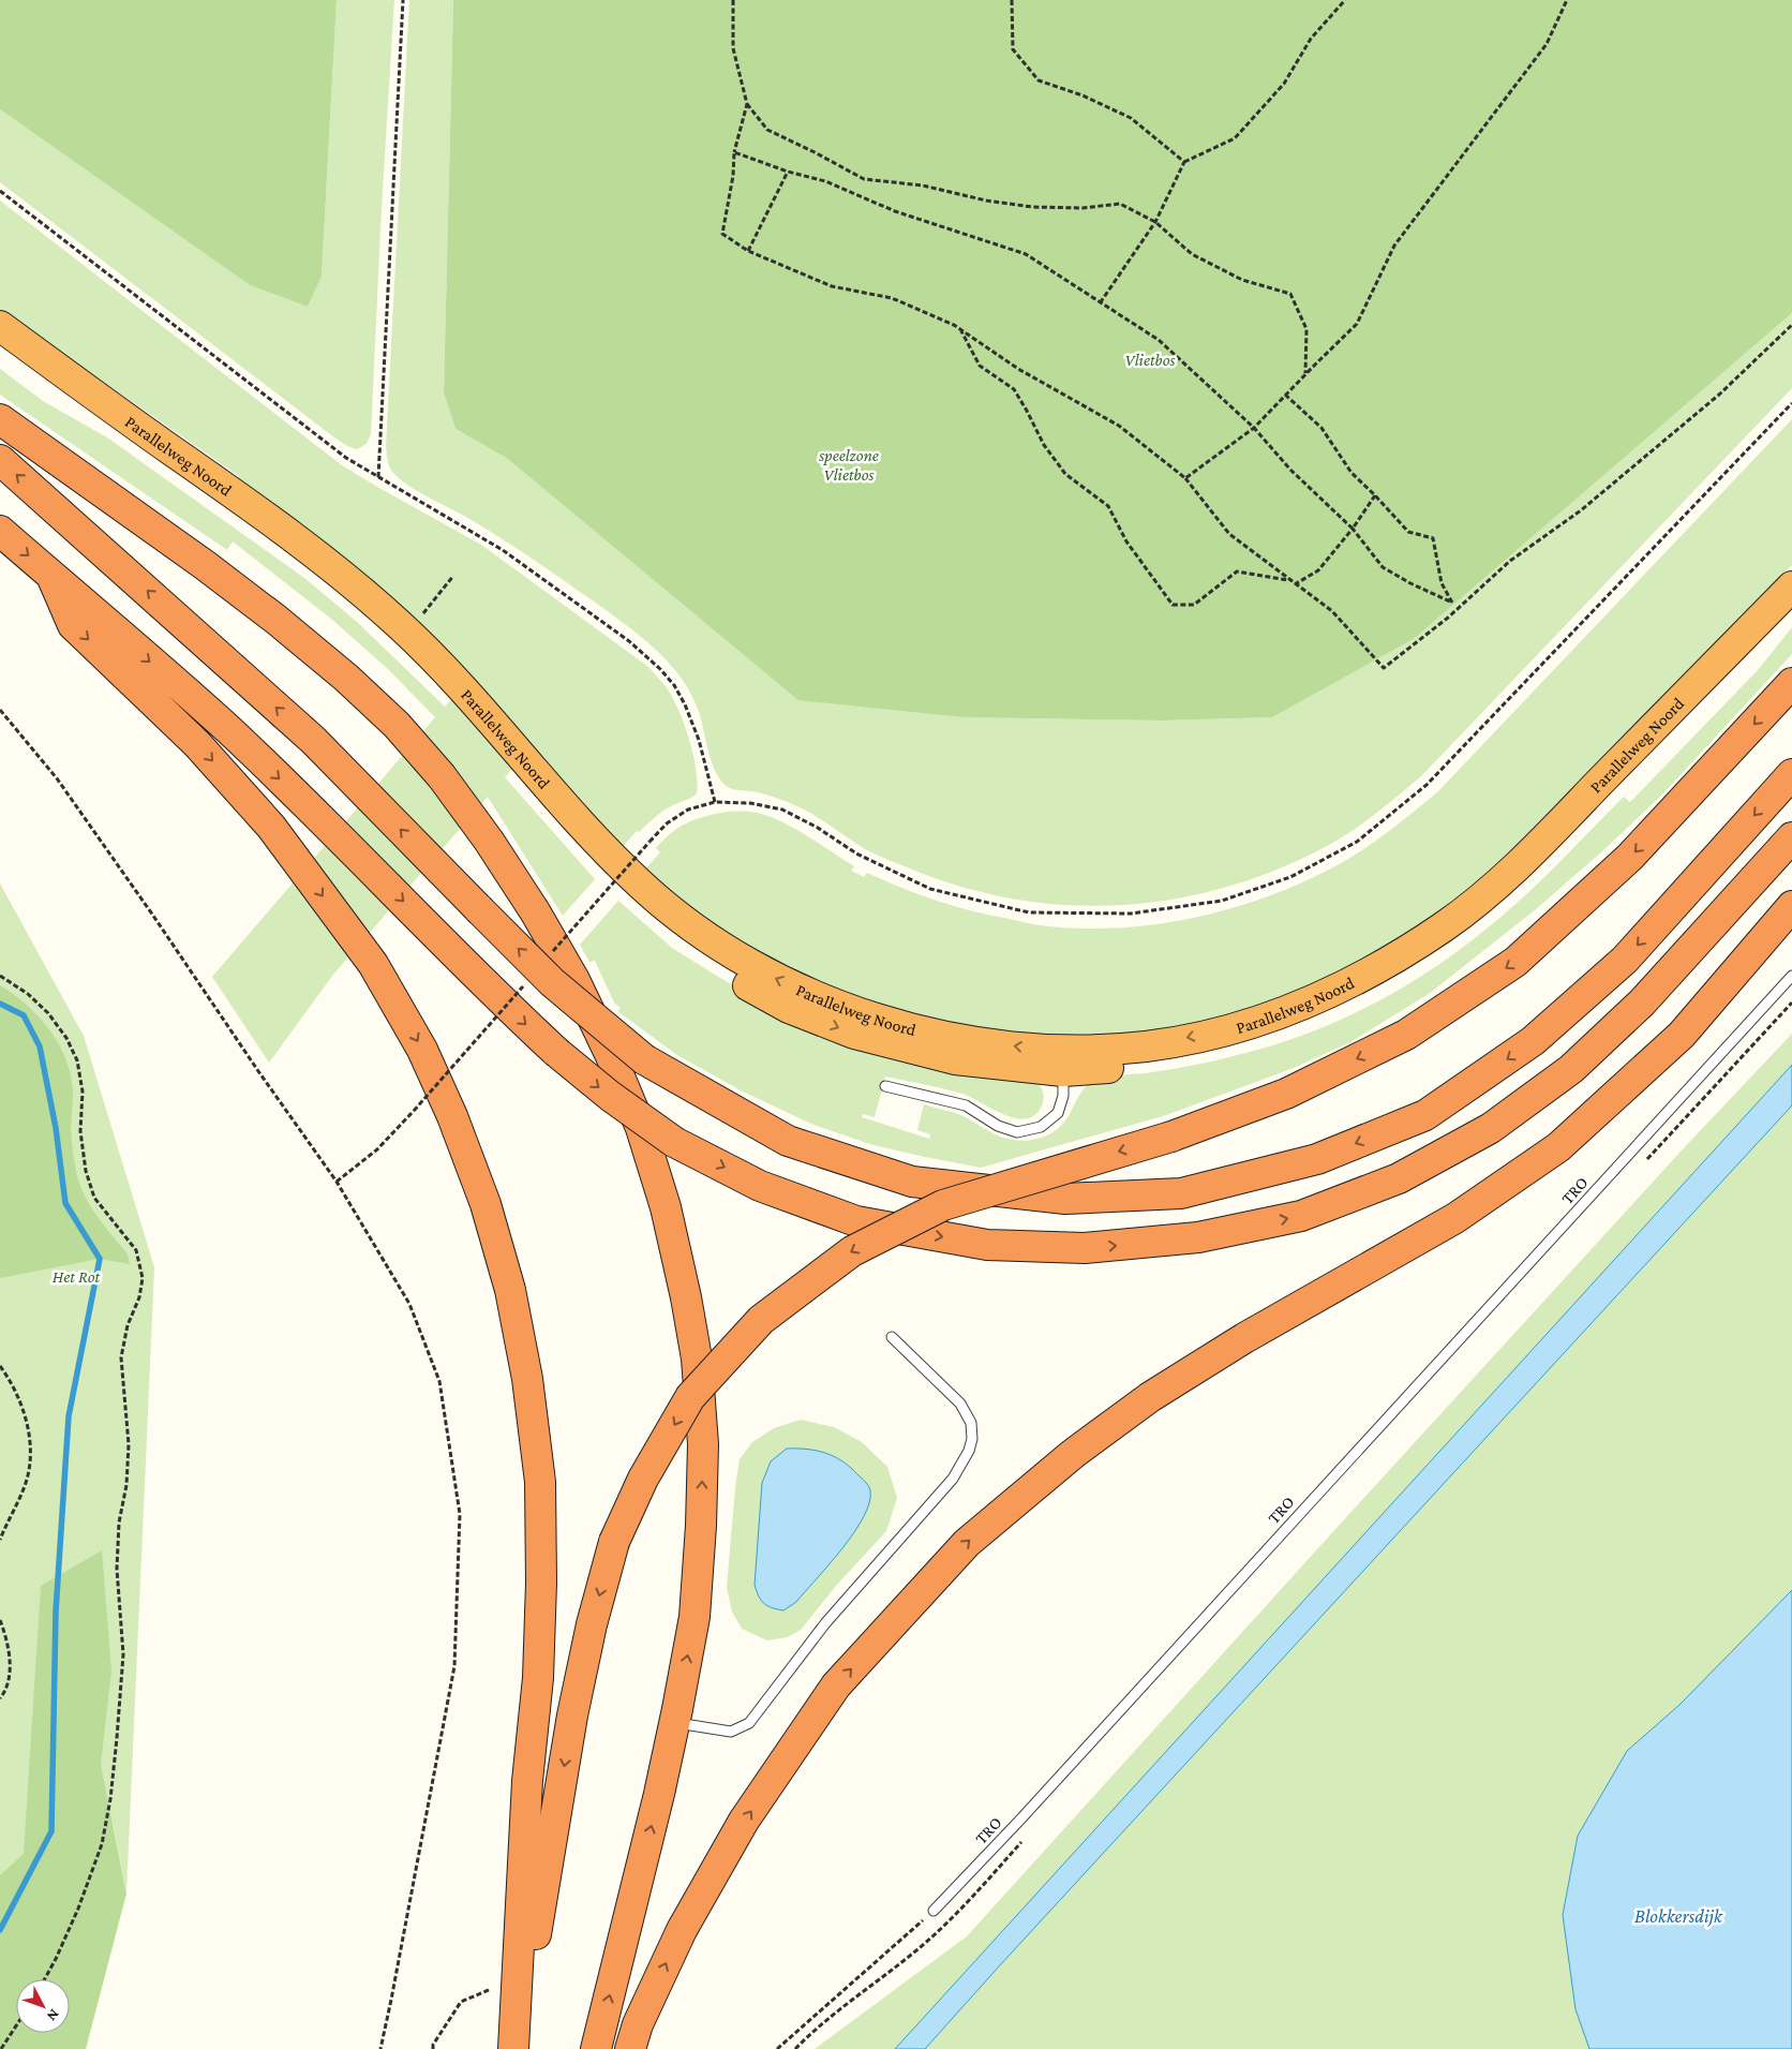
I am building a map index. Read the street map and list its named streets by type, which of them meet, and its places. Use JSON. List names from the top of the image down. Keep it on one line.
{"streets":{"highway":["Parallelweg Noord"],"lane":["TRO"]},"water":["Blokkersdijk"],"parks":["Vlietbos","speelzone Vlietbos","Het Rot"],"north":"bottom right"}
